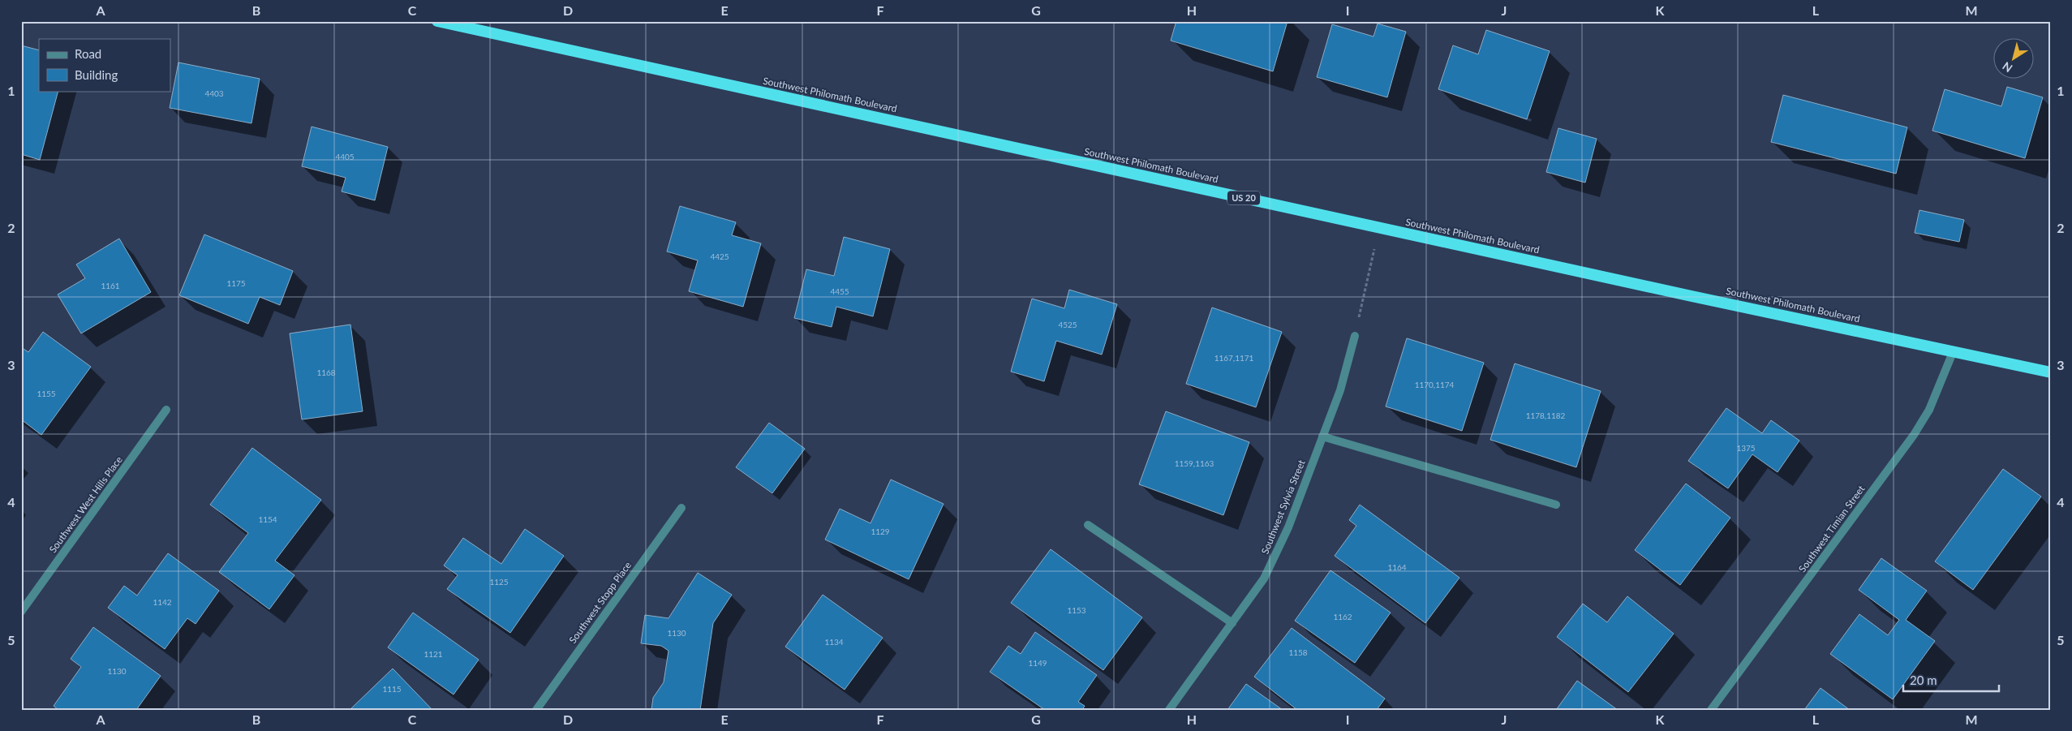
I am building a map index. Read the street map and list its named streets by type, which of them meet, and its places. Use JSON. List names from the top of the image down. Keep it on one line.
{"streets":{"highway":["Southwest Philomath Boulevard","US 20"],"street":["Southwest West Hills Place","Southwest Sylvia Street","Southwest Timian Street","Southwest Stopp Place"]},"crossings":[["Southwest Philomath Boulevard","Southwest Timian Street"]],"house_numbers":["4403","4405","4425","1175","1161","4455","4525","1167,1171","1168","1170,1174","1155","1178,1182","1375","1159,1163","1154","1129","1164","1125","1142","1153","1162","1130","1134","1158","1121","1149","1130","1115"],"legend":["Road","Building"],"scale_bar":"20 m","north":"bottom left","grid":{"columns":["A","B","C","D","E","F","G","H","I","J","K","L","M"],"rows":["1","2","3","4","5"]}}
